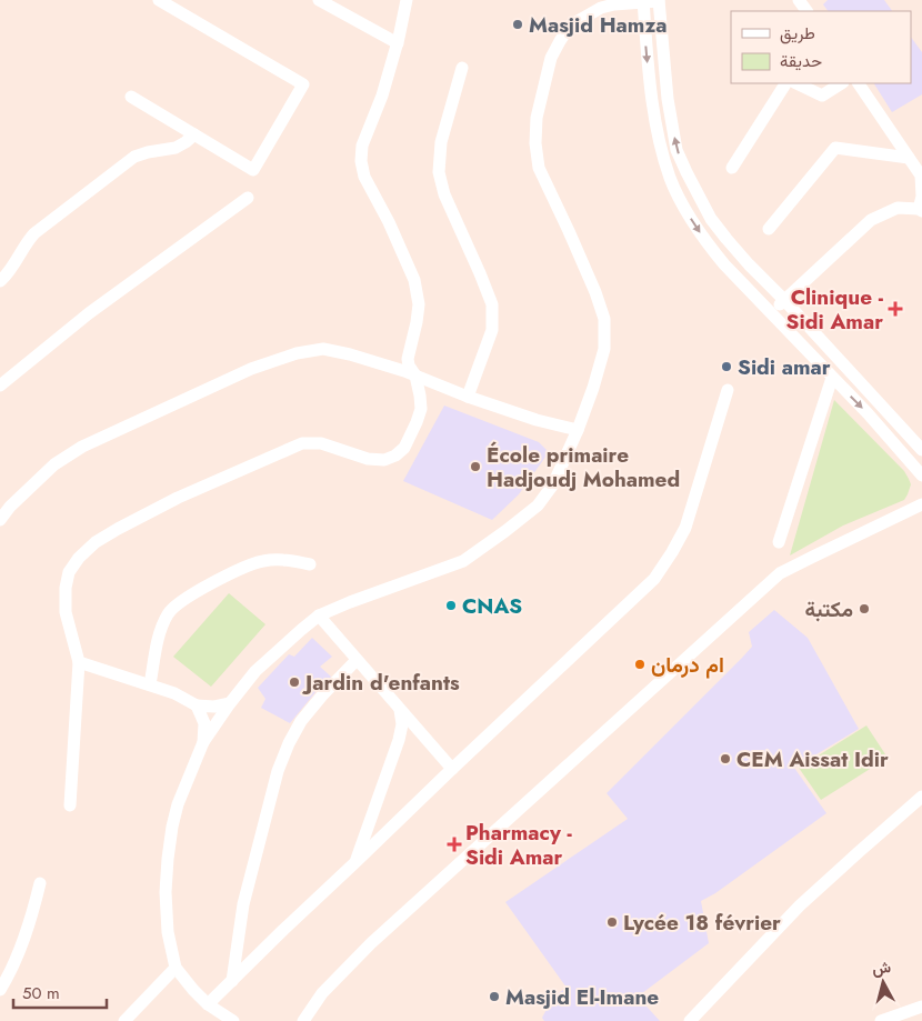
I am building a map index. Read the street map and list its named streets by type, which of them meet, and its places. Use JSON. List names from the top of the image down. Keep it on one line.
{"places":{"other":["Masjid Hamza","Sidi amar","École primaire Hadjoudj Mohamed","CNAS","مكتبة","ام درمان","Jardin d'enfants","CEM Aissat Idir","Lycée 18 février","Masjid El-Imane"],"health":["Clinique - Sidi Amar","Pharmacy - Sidi Amar"]},"legend":["طريق","حديقة"],"scale_bar":"50 m","north":"top"}
